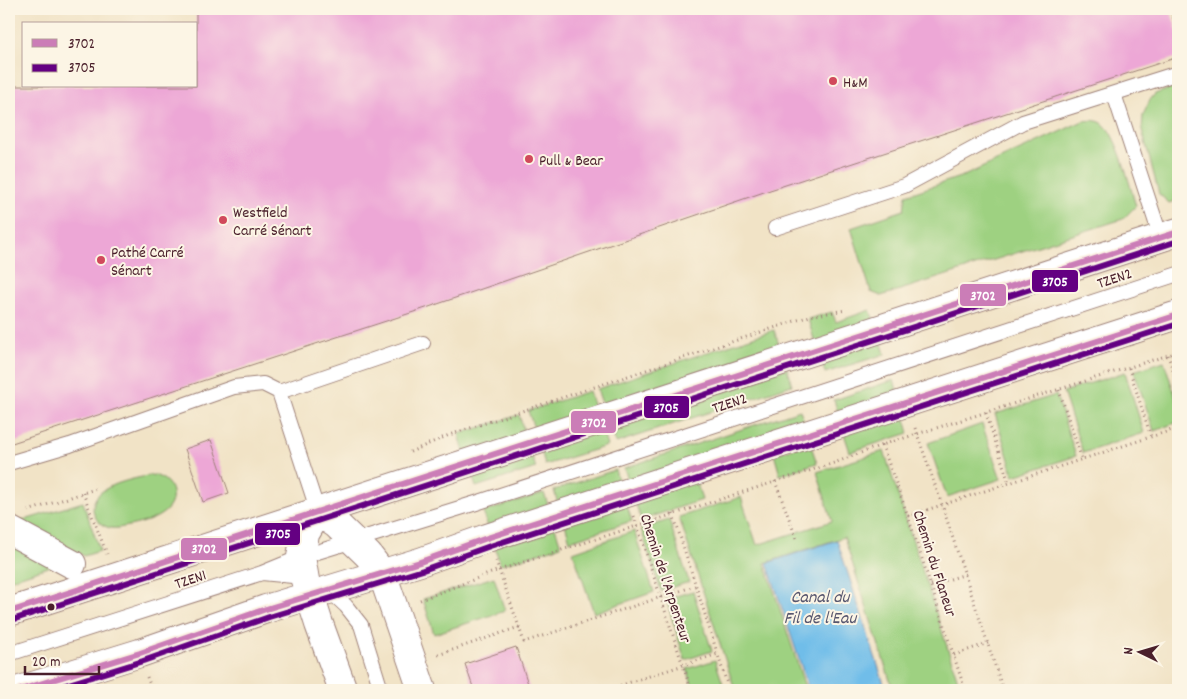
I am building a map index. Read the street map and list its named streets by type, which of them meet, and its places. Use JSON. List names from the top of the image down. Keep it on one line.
{"streets":{"lane":["TZEN2","TZEN1"],"path":["Chemin du Flaneur","Chemin de l'Arpenteur"]},"crossings":[["TZEN2","TZEN1"]],"water":["Canal du Fil de l'Eau"],"places":["H&M","Pull & Bear","Westfield Carré Sénart","Pathé Carré Sénart"],"lines":["transit line 3702","transit line 3705"],"legend":["3702","3705"],"scale_bar":"20 m","north":"left"}
